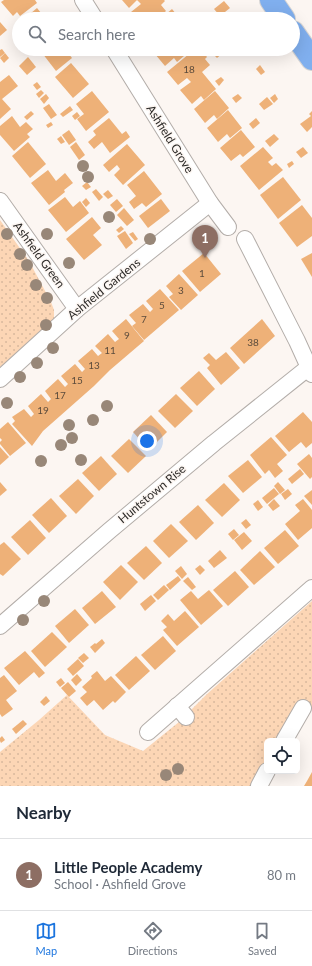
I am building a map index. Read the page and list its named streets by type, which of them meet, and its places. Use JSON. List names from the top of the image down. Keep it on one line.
{"streets":{"street":["Ashfield Grove","Ashfield Green","Ashfield Gardens","Huntstown Rise"]},"crossings":[["Ashfield Grove","Ashfield Gardens"],["Ashfield Green","Ashfield Gardens"]],"house_numbers":["18","1","3","5","7","9","38","11","13","15","17","19"],"page":{"search":"Search here","pins":"1","heading":"Nearby","list":[{"mark":"1","name":"Little People Academy","note":"School · Ashfield Grove","value":"80 m"}],"nav":["Map","Directions","Saved"]}}
